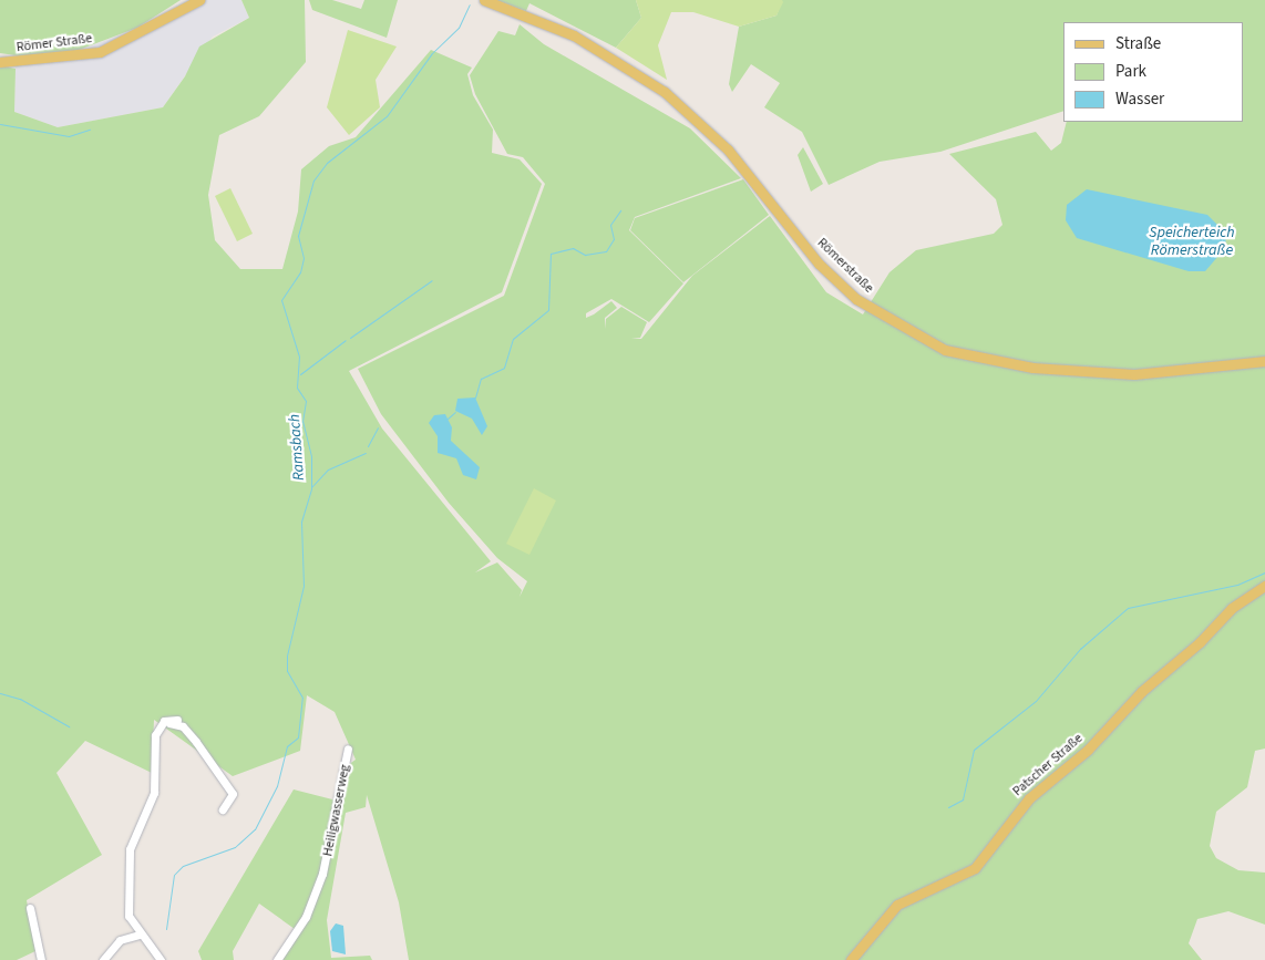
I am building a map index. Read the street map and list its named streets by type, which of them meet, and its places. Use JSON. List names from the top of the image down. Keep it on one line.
{"streets":{"main road":["Römer Straße","Römerstraße","Patscher Straße"],"street":["Heiligwasserweg"]},"water":["Speicherteich Römerstraße","Ramsbach"],"legend":["Straße","Park","Wasser"]}
